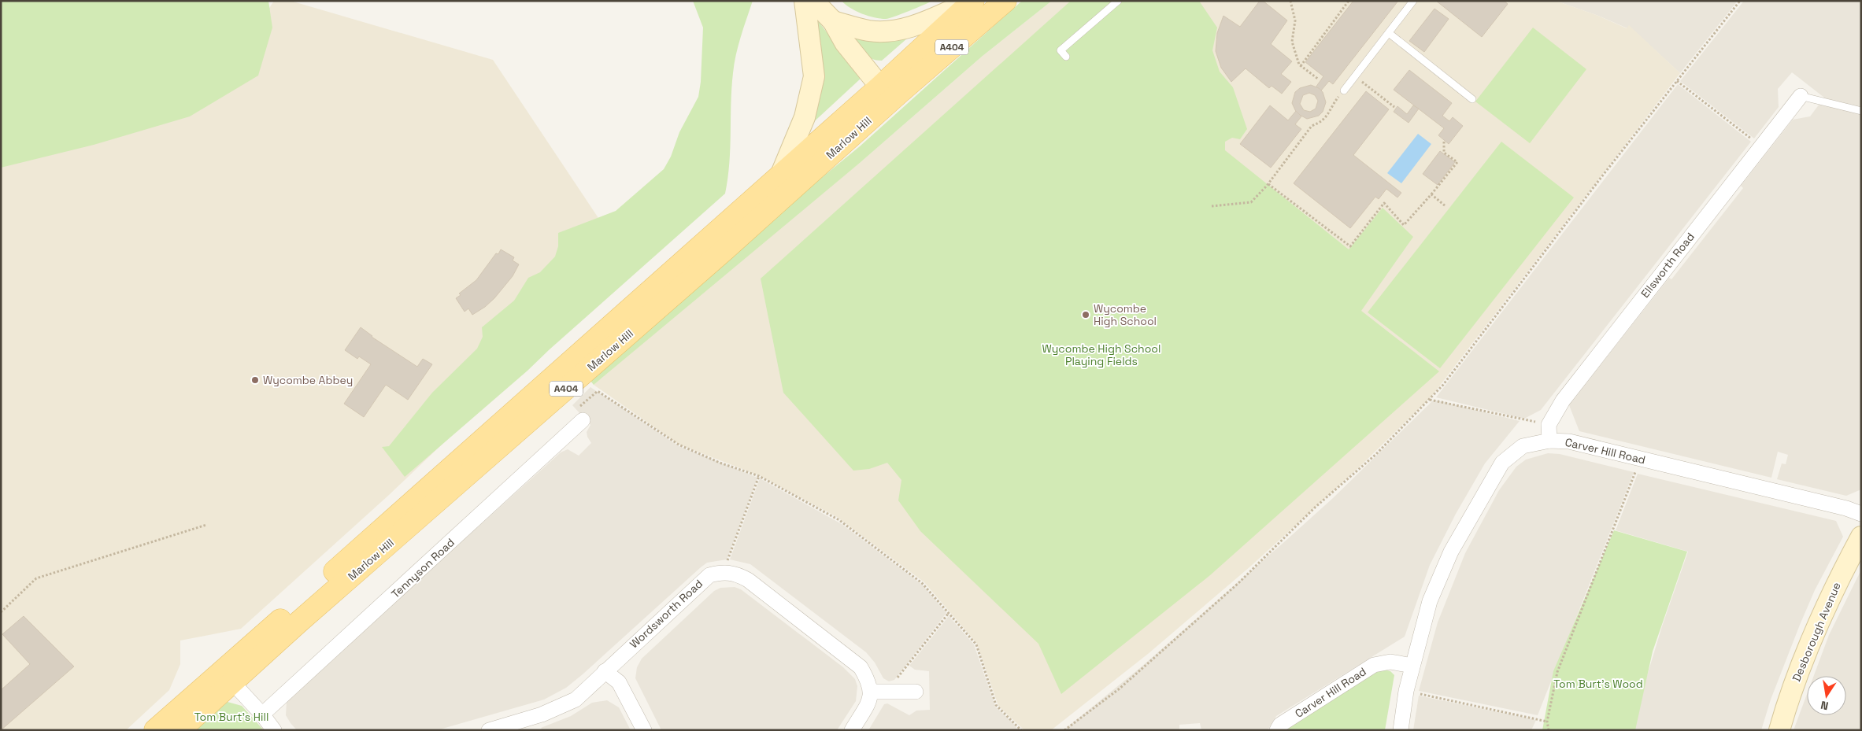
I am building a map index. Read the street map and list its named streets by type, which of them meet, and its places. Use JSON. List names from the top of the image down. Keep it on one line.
{"streets":{"main road":["A404","Marlow Hill"],"street":["Ellsworth Road","Carver Hill Road","Tennyson Road","Wordsworth Road","Desborough Avenue"]},"parks":["Wycombe High School Playing Fields","Tom Burt's Wood","Tom Burt's Hill"],"places":["Wycombe High School","Wycombe Abbey"],"north":"bottom"}
